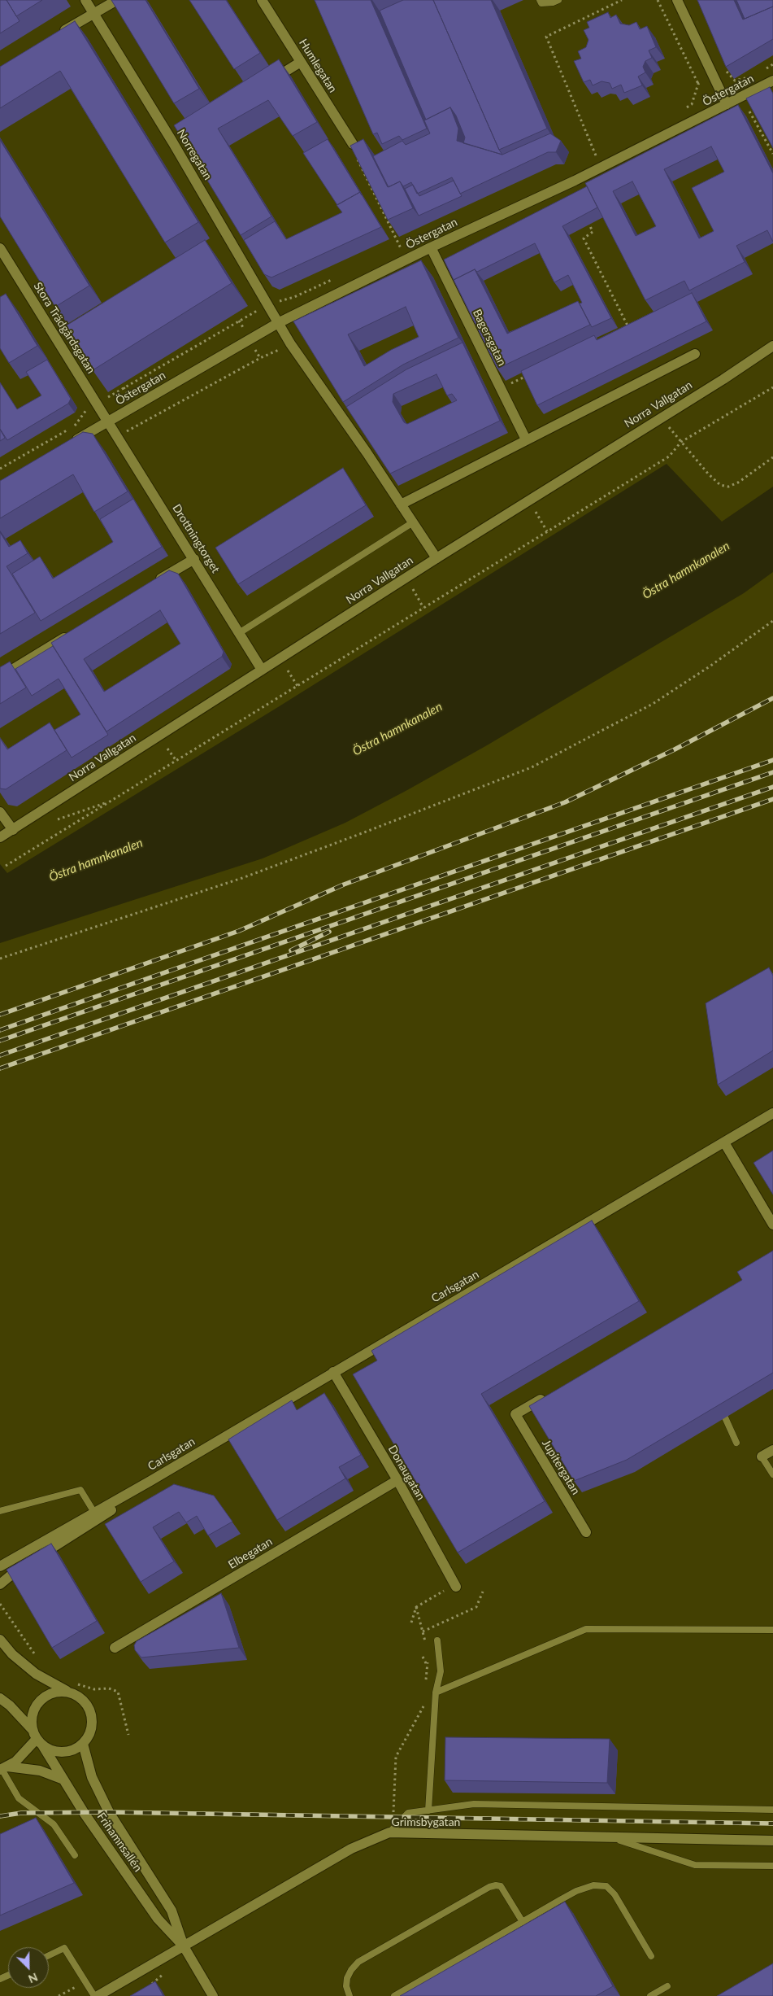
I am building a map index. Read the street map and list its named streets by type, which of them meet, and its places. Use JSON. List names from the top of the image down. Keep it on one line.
{"streets":{"street":["Humlegatan","Östergatan","Norregatan","Stora Trädgårdsgatan","Bagersgatan","Norra Vallgatan","Drottningtorget","Carlsgatan","Jupitergatan","Donaugatan","Elbegatan","Grimsbygatan","Frihamnsallén"]},"crossings":[["Östergatan","Norregatan"],["Östergatan","Stora Trädgårdsgatan"],["Östergatan","Bagersgatan"],["Östergatan","Drottningtorget"],["Stora Trädgårdsgatan","Drottningtorget"],["Norra Vallgatan","Drottningtorget"],["Carlsgatan","Donaugatan"],["Donaugatan","Elbegatan"],["Grimsbygatan","Frihamnsallén"]],"water":["Östra hamnkanalen"],"north":"bottom right"}
